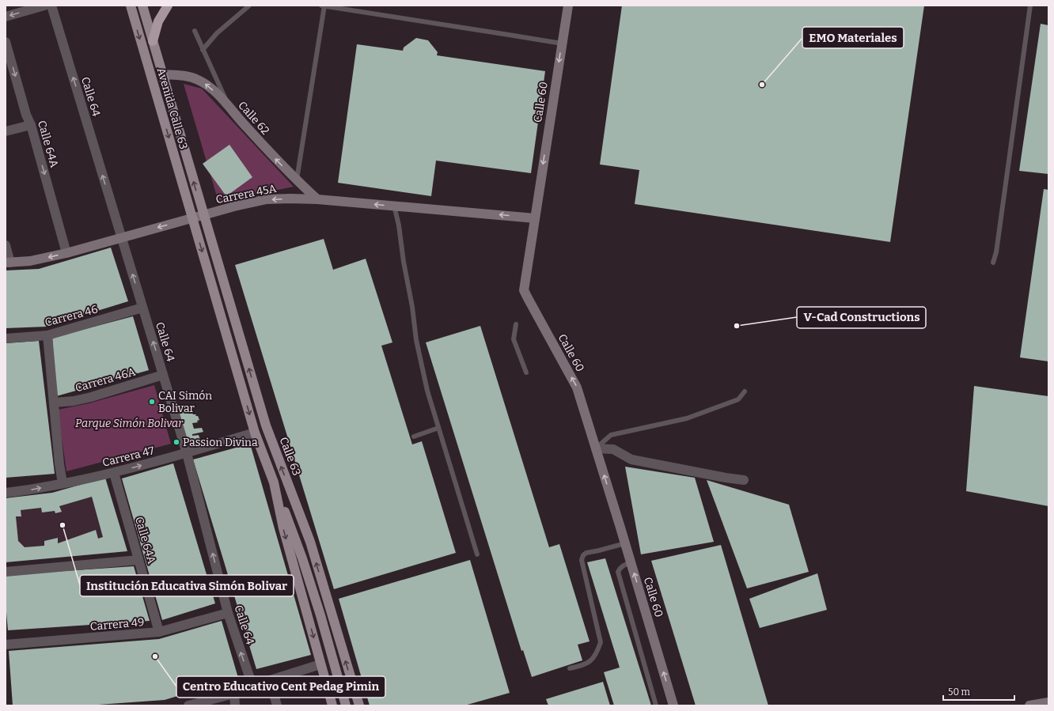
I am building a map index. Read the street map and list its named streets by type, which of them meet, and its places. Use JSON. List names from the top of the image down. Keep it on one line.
{"streets":{"main road":["Avenida Calle 63","Calle 63"],"street":["Calle 64","Calle 60","Calle 62","Calle 64A","Carrera 45A","Carrera 46","Carrera 46A","Carrera 47","Carrera 49"]},"crossings":[["Calle 64","Carrera 45A"],["Calle 64","Carrera 46"],["Calle 64","Carrera 46A"],["Calle 64","Carrera 47"],["Calle 64","Carrera 49"],["Calle 60","Carrera 45A"],["Avenida Calle 63","Calle 62"],["Avenida Calle 63","Carrera 45A"],["Avenida Calle 63","Calle 63"],["Calle 62","Carrera 45A"],["Calle 64A","Carrera 45A"],["Calle 64A","Carrera 47"],["Calle 64A","Carrera 49"],["Carrera 45A","Calle 63"]],"one_way":["Calle 64","Calle 62","Calle 64A","Carrera 45A"],"parks":["Parque Simón Bolivar"],"places":["EMO Materiales","V-Cad Constructions","CAI Simón Bolivar","Passion Divina","Institución Educativa Simón Bolivar","Centro Educativo Cent Pedag Pimin"],"scale_bar":"50 m"}
